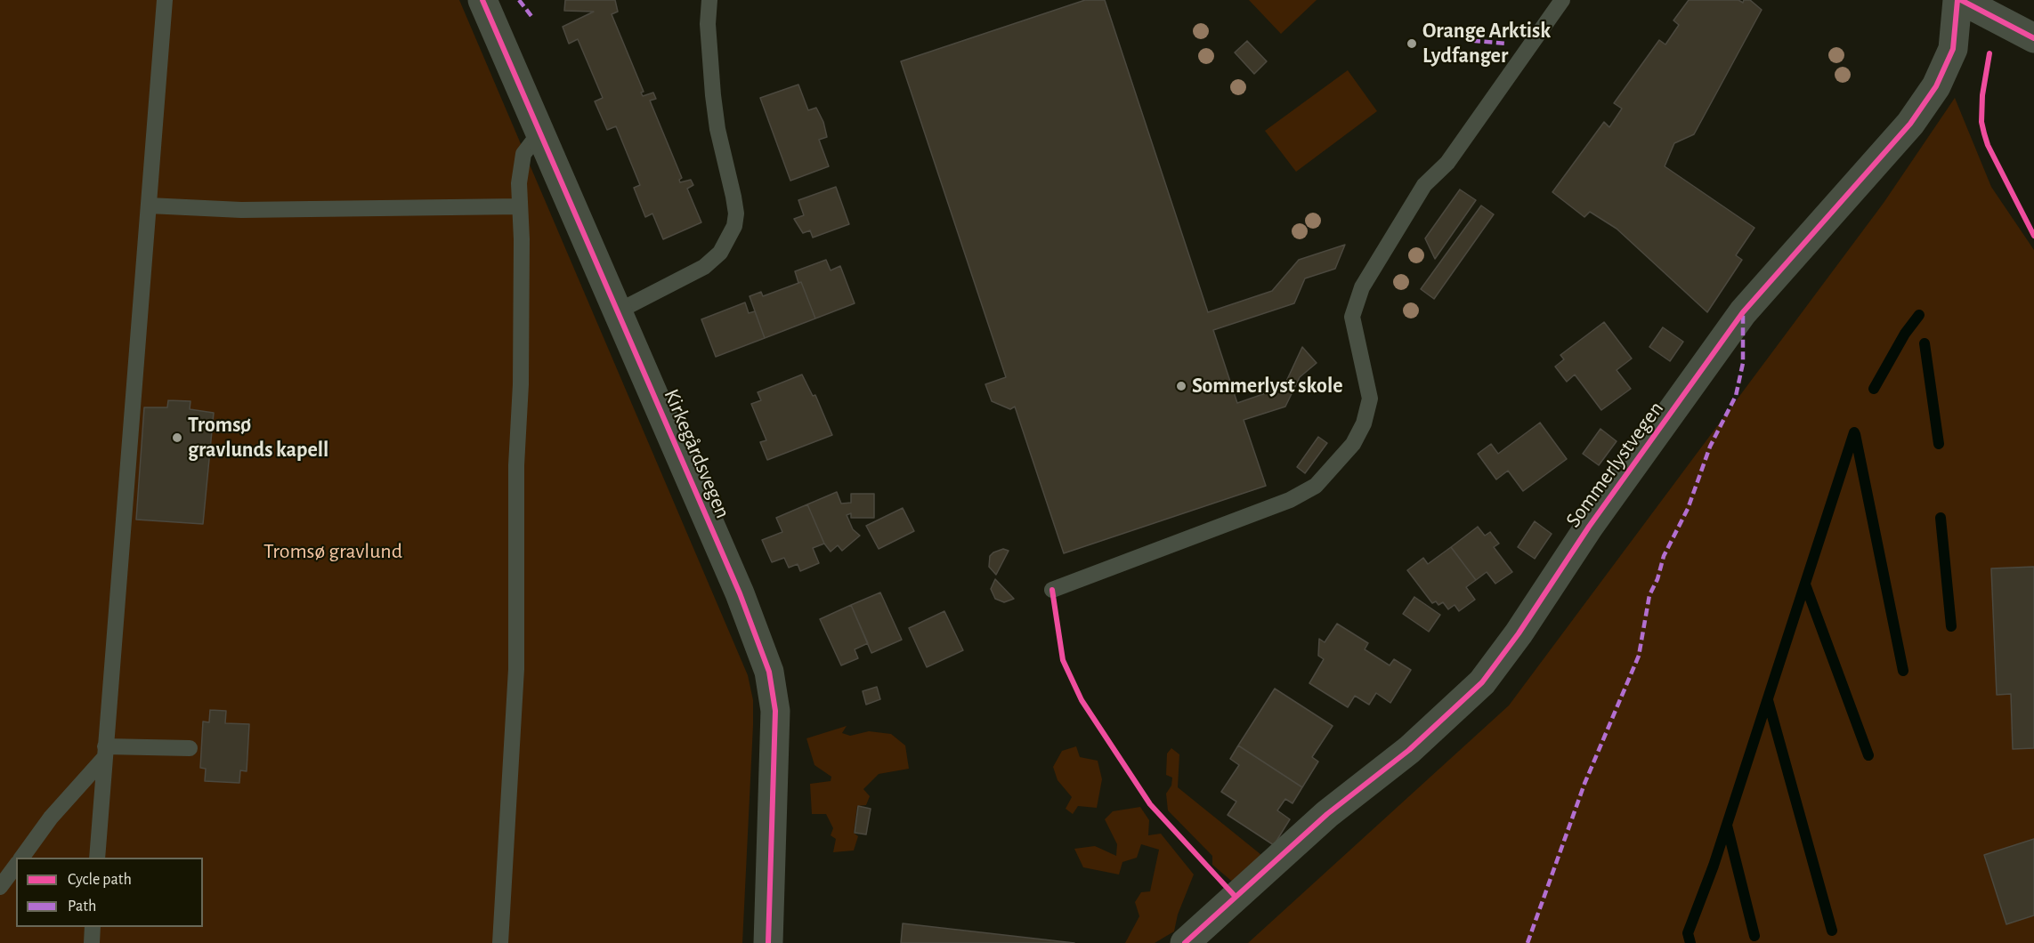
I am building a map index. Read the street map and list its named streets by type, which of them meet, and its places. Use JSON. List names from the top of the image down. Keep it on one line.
{"streets":{"street":["Kirkegårdsvegen","Sommerlystvegen"]},"parks":["Tromsø gravlund"],"places":["Orange Arktisk Lydfanger","Sommerlyst skole","Tromsø gravlunds kapell"],"legend":["Cycle path","Path"]}
